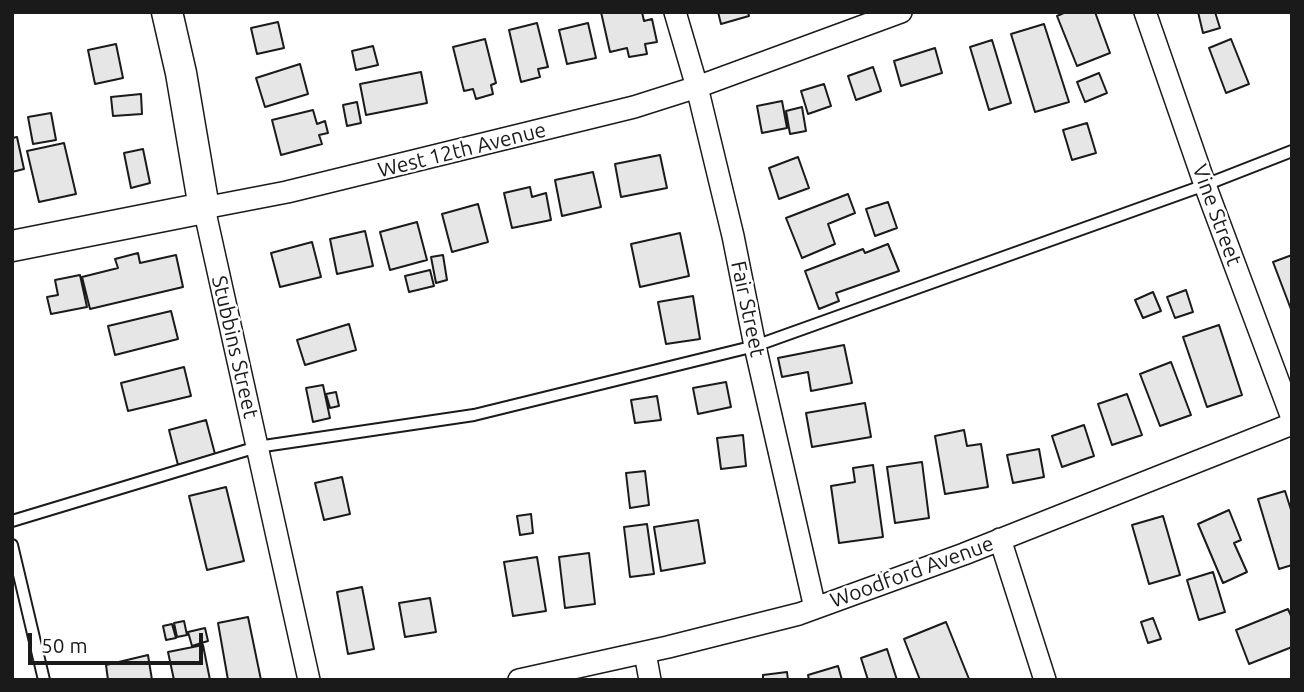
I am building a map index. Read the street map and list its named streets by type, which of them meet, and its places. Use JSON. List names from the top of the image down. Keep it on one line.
{"streets":{"street":["West 12th Avenue","Vine Street","Fair Street","Stubbins Street","Woodford Avenue"]},"crossings":[["West 12th Avenue","Fair Street"],["West 12th Avenue","Stubbins Street"],["Fair Street","Woodford Avenue"]],"scale_bar":"50 m"}
